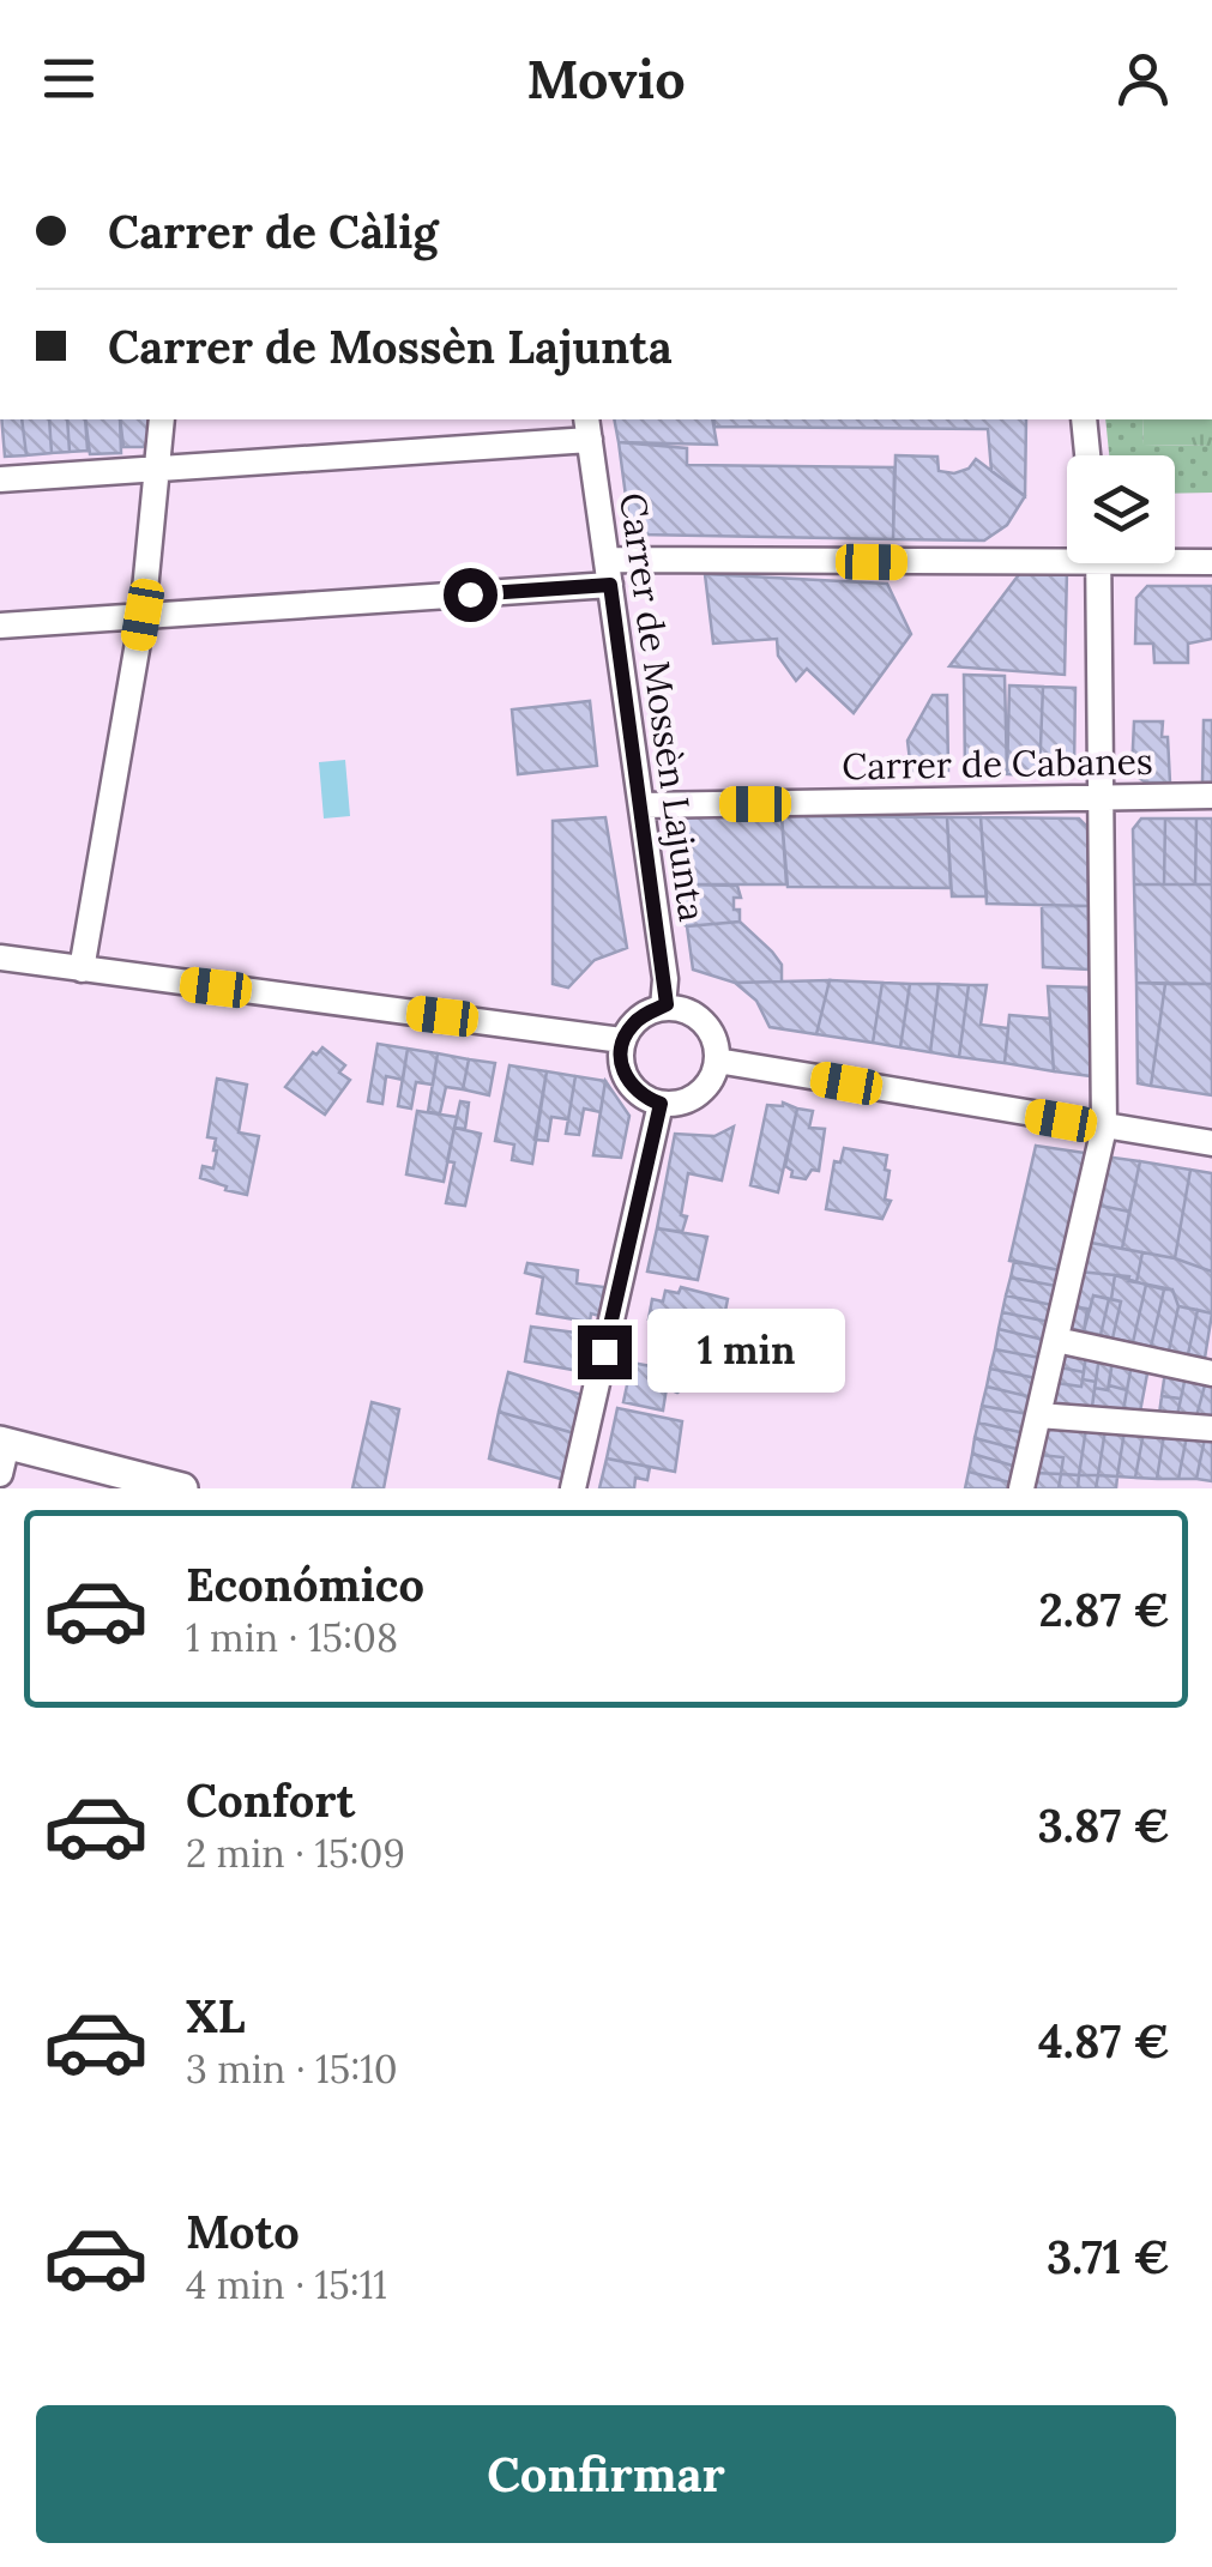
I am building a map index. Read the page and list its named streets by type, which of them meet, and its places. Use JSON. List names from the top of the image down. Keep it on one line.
{"streets":{"street":["Carrer de Mossèn Lajunta","Carrer de Cabanes"]},"crossings":[["Carrer de Mossèn Lajunta","Carrer de Cabanes"]],"page":{"header":"Movio","banner":["Carrer de Càlig","Carrer de Mossèn Lajunta"],"bubble":"1 min","list":[{"name":"Económico","note":"1 min · 15:08","value":"2.87 €"},{"name":"Confort","note":"2 min · 15:09","value":"3.87 €"},{"name":"XL","note":"3 min · 15:10","value":"4.87 €"},{"name":"Moto","note":"4 min · 15:11","value":"3.71 €"}],"buttons":"Confirmar"}}
